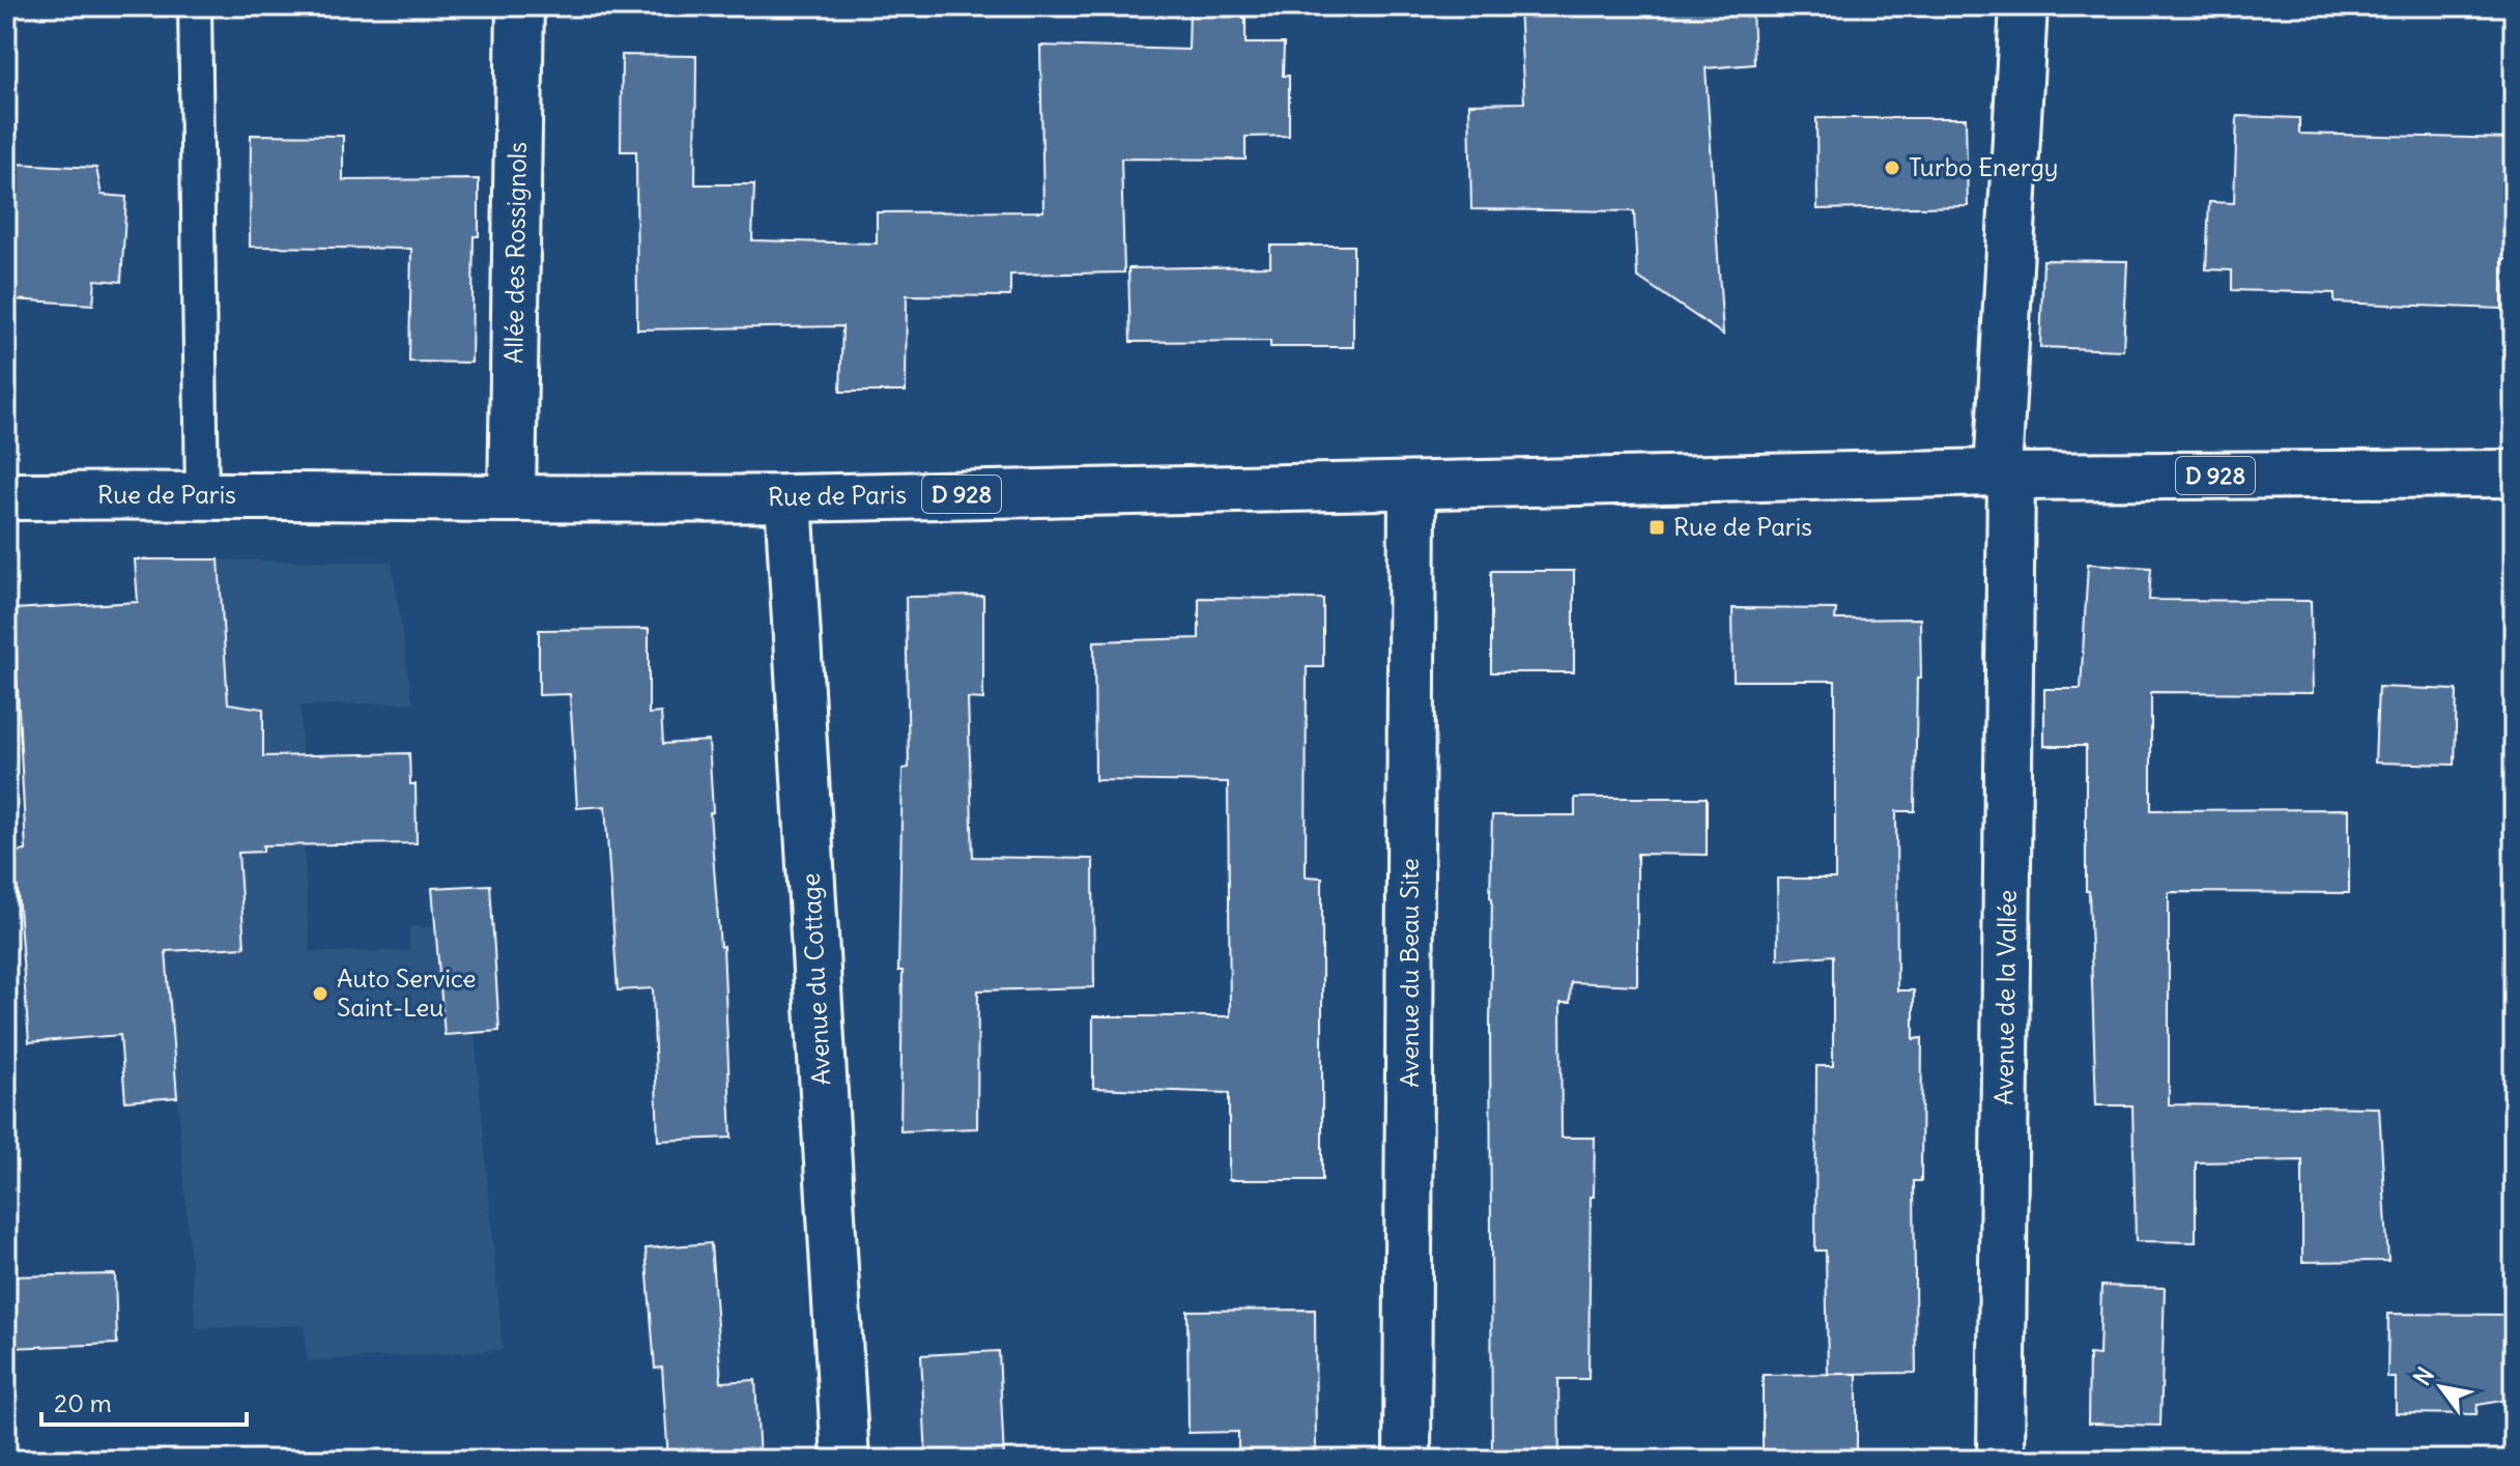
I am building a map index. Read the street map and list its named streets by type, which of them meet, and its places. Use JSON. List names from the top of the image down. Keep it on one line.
{"streets":{"street":["Allée des Rossignols","D 928","Rue de Paris","Avenue du Beau Site","Avenue du Cottage","Avenue de la Vallée"]},"crossings":[["Allée des Rossignols","Rue de Paris"],["D 928","Rue de Paris"],["D 928","Avenue de la Vallée"],["Rue de Paris","Avenue du Beau Site"],["Rue de Paris","Avenue du Cottage"],["Rue de Paris","Avenue de la Vallée"]],"places":{"other":["Turbo Energy","Auto Service Saint-Leu"],"transit":["Rue de Paris"]},"scale_bar":"20 m","north":"top left"}
